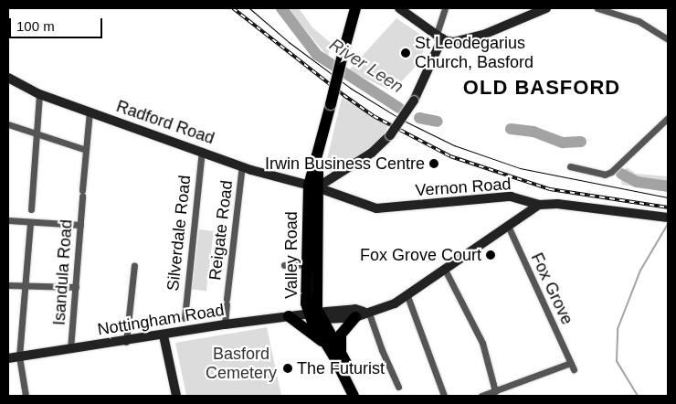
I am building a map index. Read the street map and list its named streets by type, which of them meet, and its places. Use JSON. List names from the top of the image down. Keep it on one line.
{"streets":{"highway":["Valley Road"],"street":["Radford Road","Vernon Road","Reigate Road","Silverdale Road","Isandula Road","Fox Grove","Nottingham Road"]},"crossings":[["Radford Road","Vernon Road"],["Radford Road","Reigate Road"],["Radford Road","Silverdale Road"],["Radford Road","Valley Road"],["Radford Road","Isandula Road"],["Vernon Road","Valley Road"],["Vernon Road","Nottingham Road"],["Reigate Road","Nottingham Road"],["Valley Road","Nottingham Road"],["Isandula Road","Nottingham Road"],["Fox Grove","Nottingham Road"]],"districts":["OLD BASFORD"],"water":["River Leen"],"parks":["Basford Cemetery"],"places":["St Leodegarius Church, Basford","Irwin Business Centre","Fox Grove Court","The Futurist"],"scale_bar":"100 m"}
